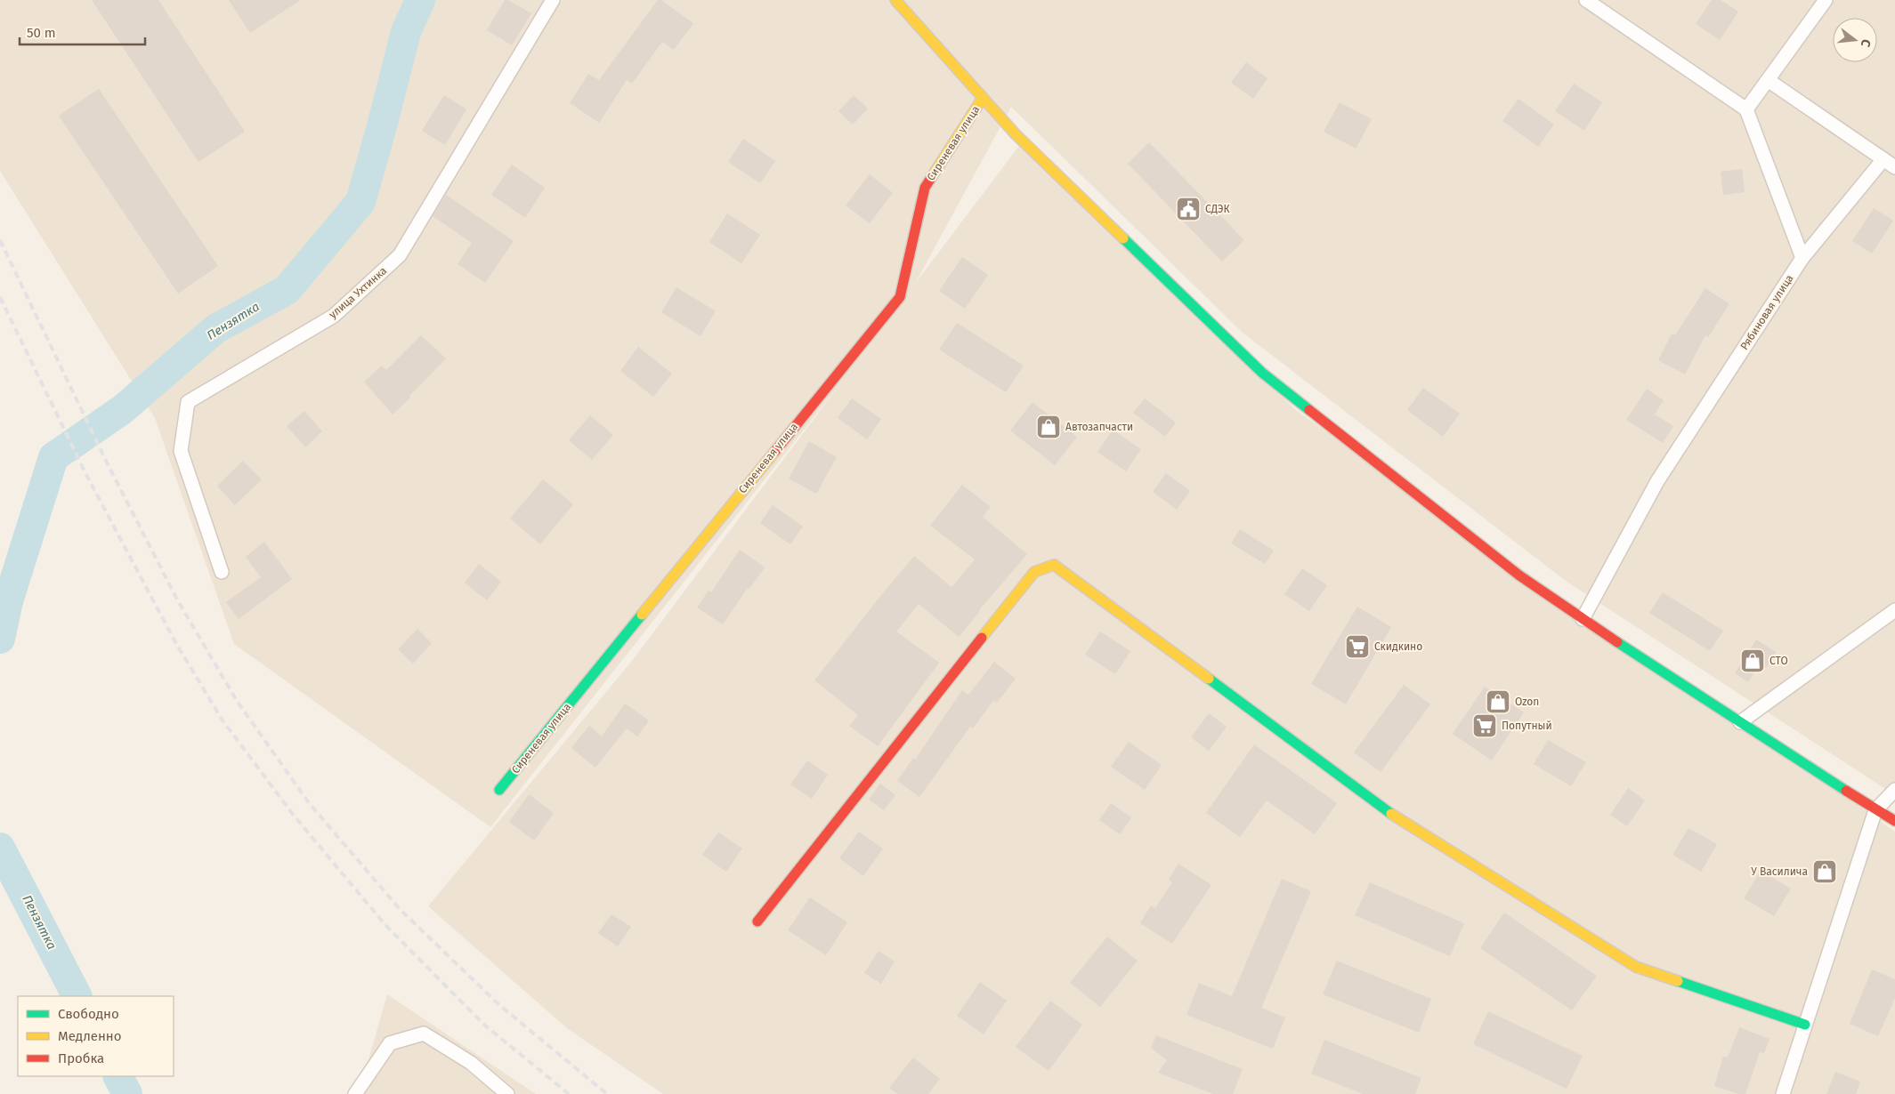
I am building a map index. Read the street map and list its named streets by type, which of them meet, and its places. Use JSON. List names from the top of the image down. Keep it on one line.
{"streets":{"street":["Сиреневая улица","улица Ухтинка","Рябиновая улица"]},"water":["Пензятка"],"places":{"public building":["СДЭК"],"shop":["Автозапчасти","СТО","Ozon","У Василича"],"supermarket":["Скидкино","Попутный"]},"legend":["Свободно","Медленно","Пробка"],"scale_bar":"50 m","north":"right"}
